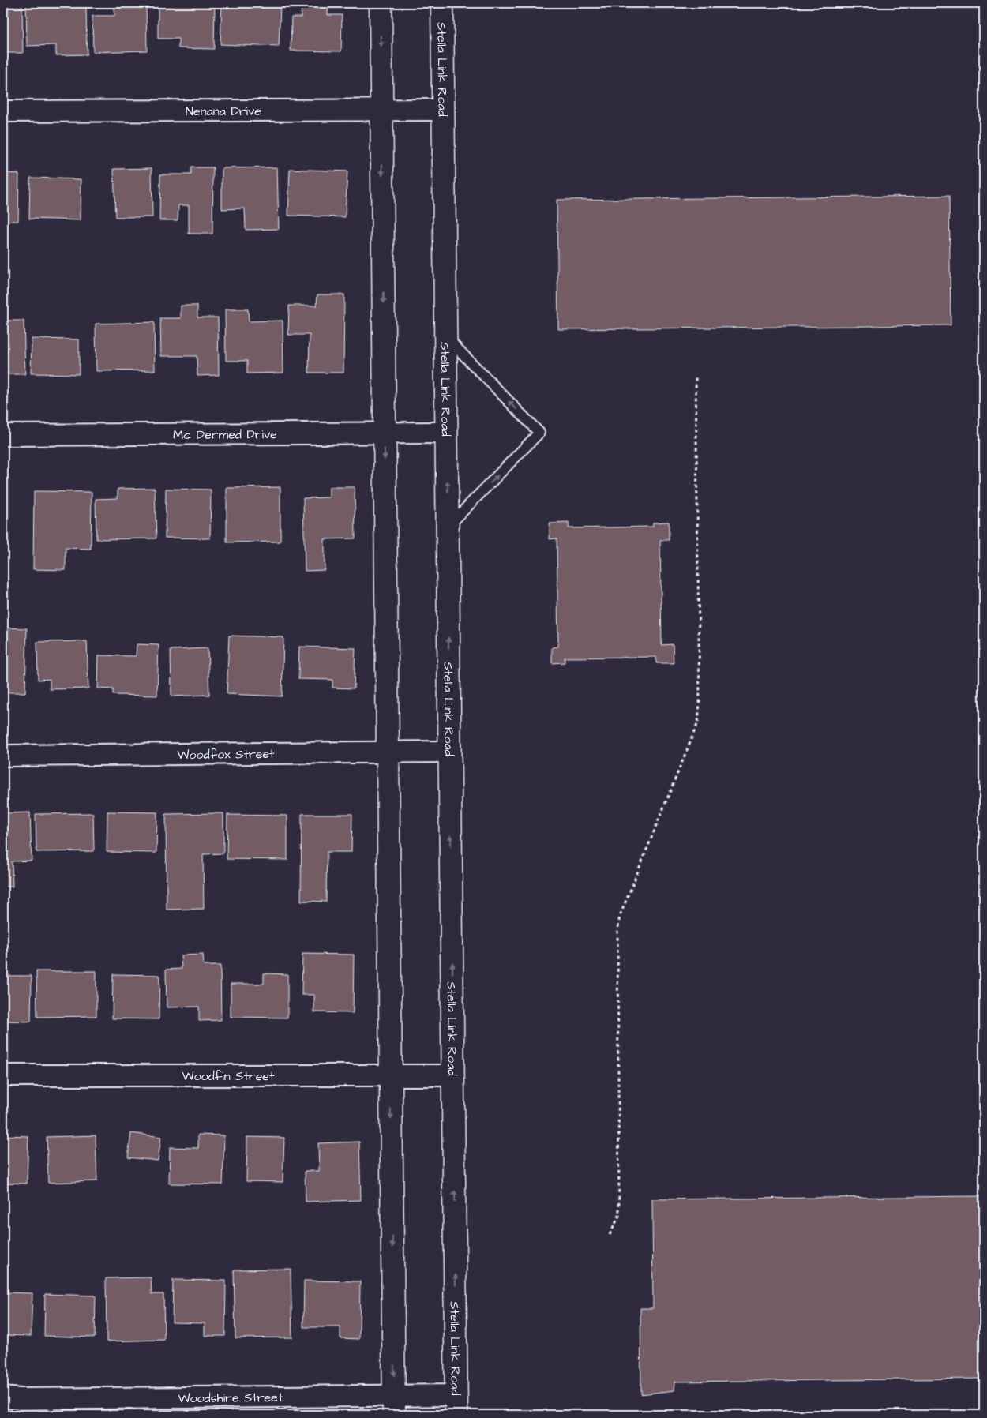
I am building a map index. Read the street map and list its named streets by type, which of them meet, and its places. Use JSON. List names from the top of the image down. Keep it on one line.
{"streets":{"main road":["Stella Link Road"],"street":["Nenana Drive","Mc Dermed Drive","Woodfox Street","Woodfin Street","Woodshire Street"]},"crossings":[["Stella Link Road","Nenana Drive"],["Stella Link Road","Mc Dermed Drive"],["Stella Link Road","Woodfox Street"],["Stella Link Road","Woodfin Street"],["Stella Link Road","Woodshire Street"]]}
